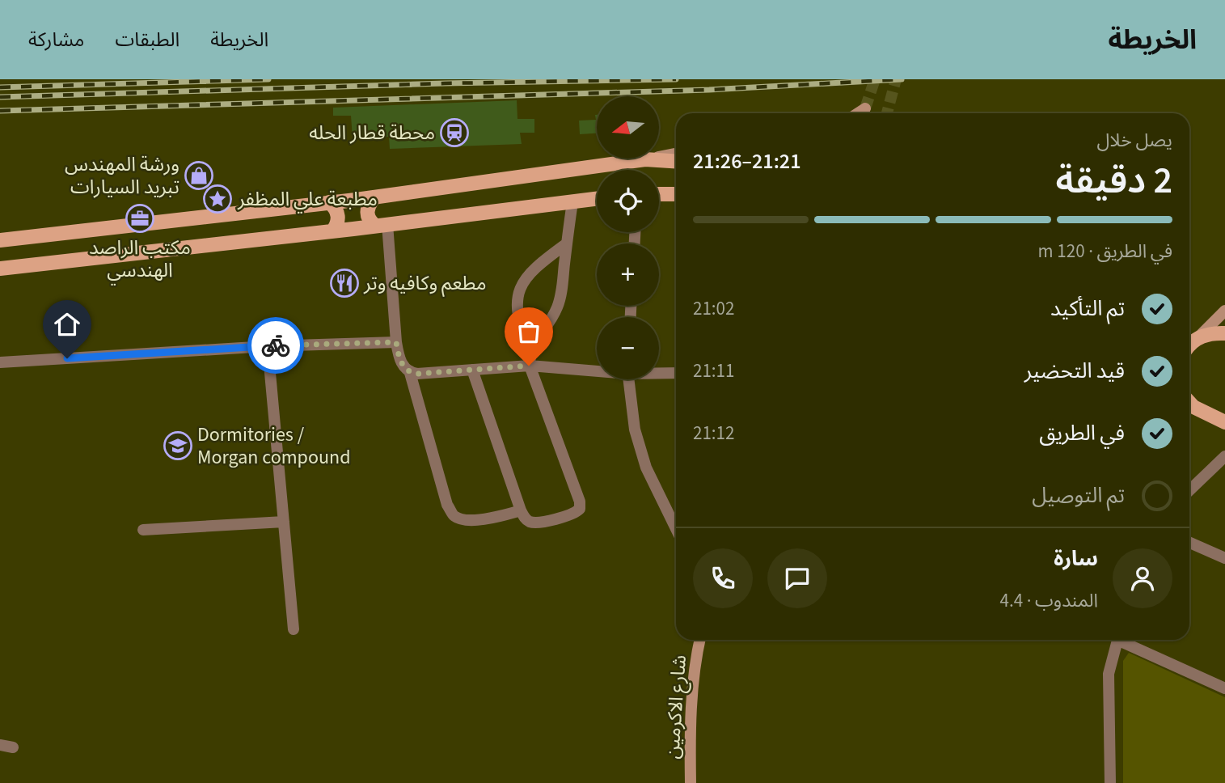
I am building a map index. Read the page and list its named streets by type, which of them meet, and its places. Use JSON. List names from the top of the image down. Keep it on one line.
{"streets":{"street":["شارع الاكرمين"]},"places":{"station":["محطة قطار الحله"],"shop":["ورشة المهندس تبريد السيارات"],"place":["مطبعة علي المظفر"],"office":["مكتب الراصد الهندسي"],"restaurant":["مطعم وكافيه وتر"],"school or university":["Dormitories / Morgan compound"]},"north":"left","page":{"header":"الخريطة","nav":["الخريطة","الطبقات","مشاركة"],"map_buttons":["+","−"],"heading":["2 دقيقة","يصل خلال","21:21–21:26"],"panel":["سارة","المندوب · 4.4"],"bar":"في الطريق · 120 m","list":[["تم التأكيد","21:02"],["قيد التحضير","21:11"],["في الطريق","21:12"],"تم التوصيل"]}}
